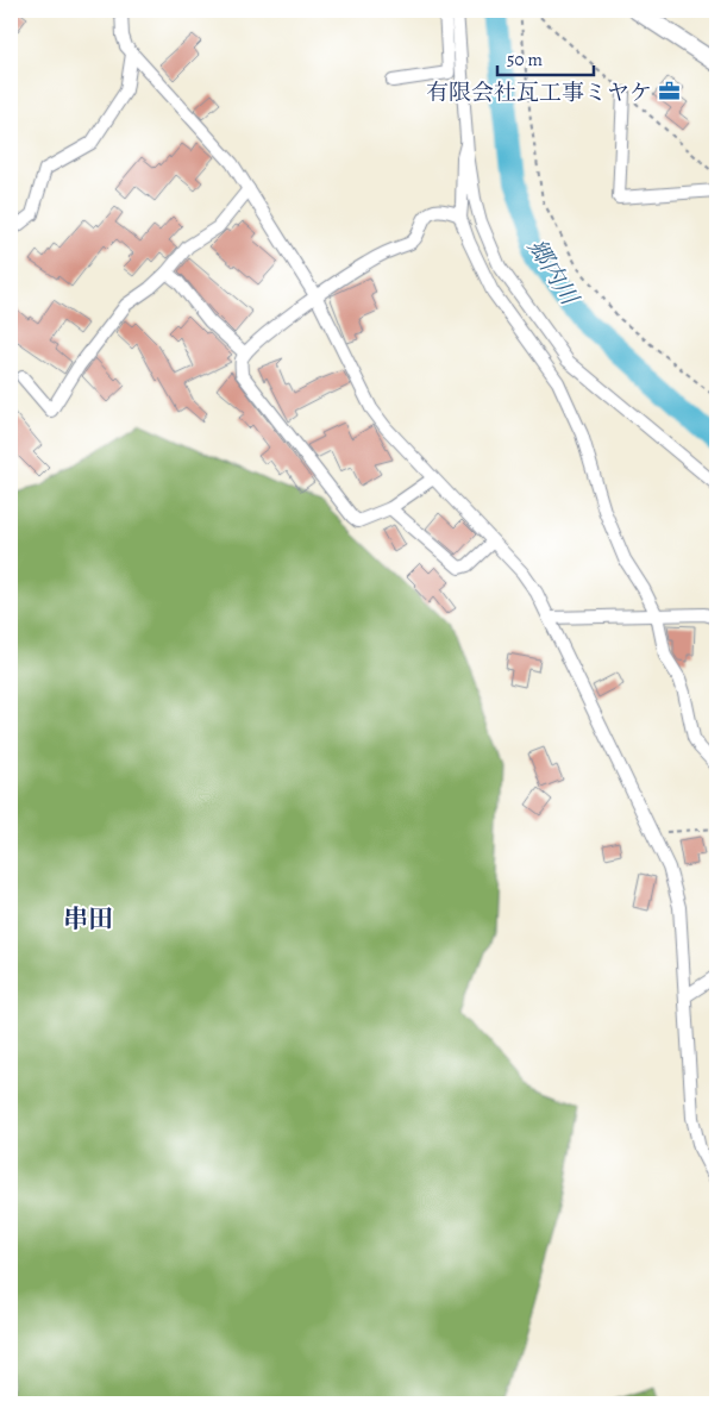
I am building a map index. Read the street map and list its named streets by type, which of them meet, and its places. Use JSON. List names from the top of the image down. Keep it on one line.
{"districts":["串田"],"water":["郷内川"],"places":{"office":["有限会社瓦工事ミヤケ"]},"scale_bar":"50 m"}
